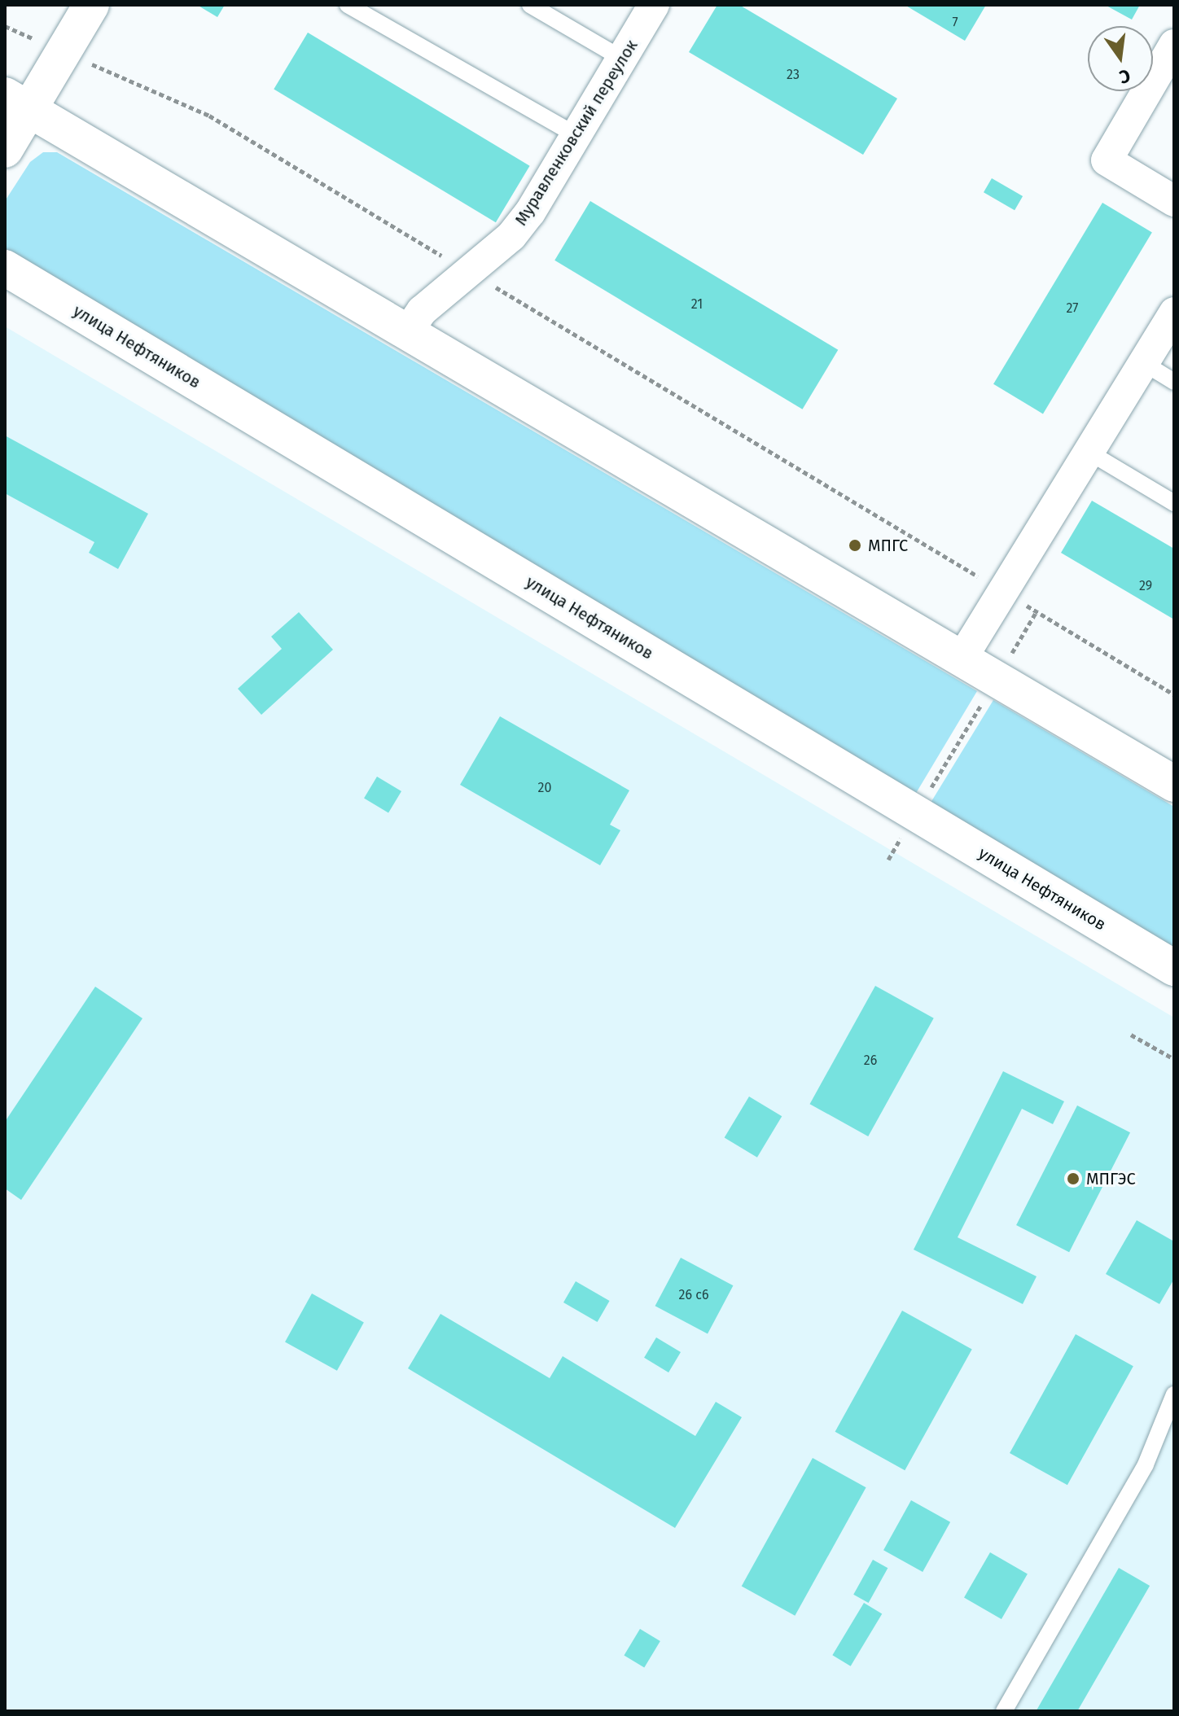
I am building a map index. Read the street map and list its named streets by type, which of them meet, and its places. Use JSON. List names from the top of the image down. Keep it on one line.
{"streets":{"main road":["улица Нефтяников"],"street":["Муравленковский переулок"]},"places":["МПГС","МПГЭС"],"house_numbers":["7","23","21","27","29","20","26","26 с6"],"north":"bottom"}
